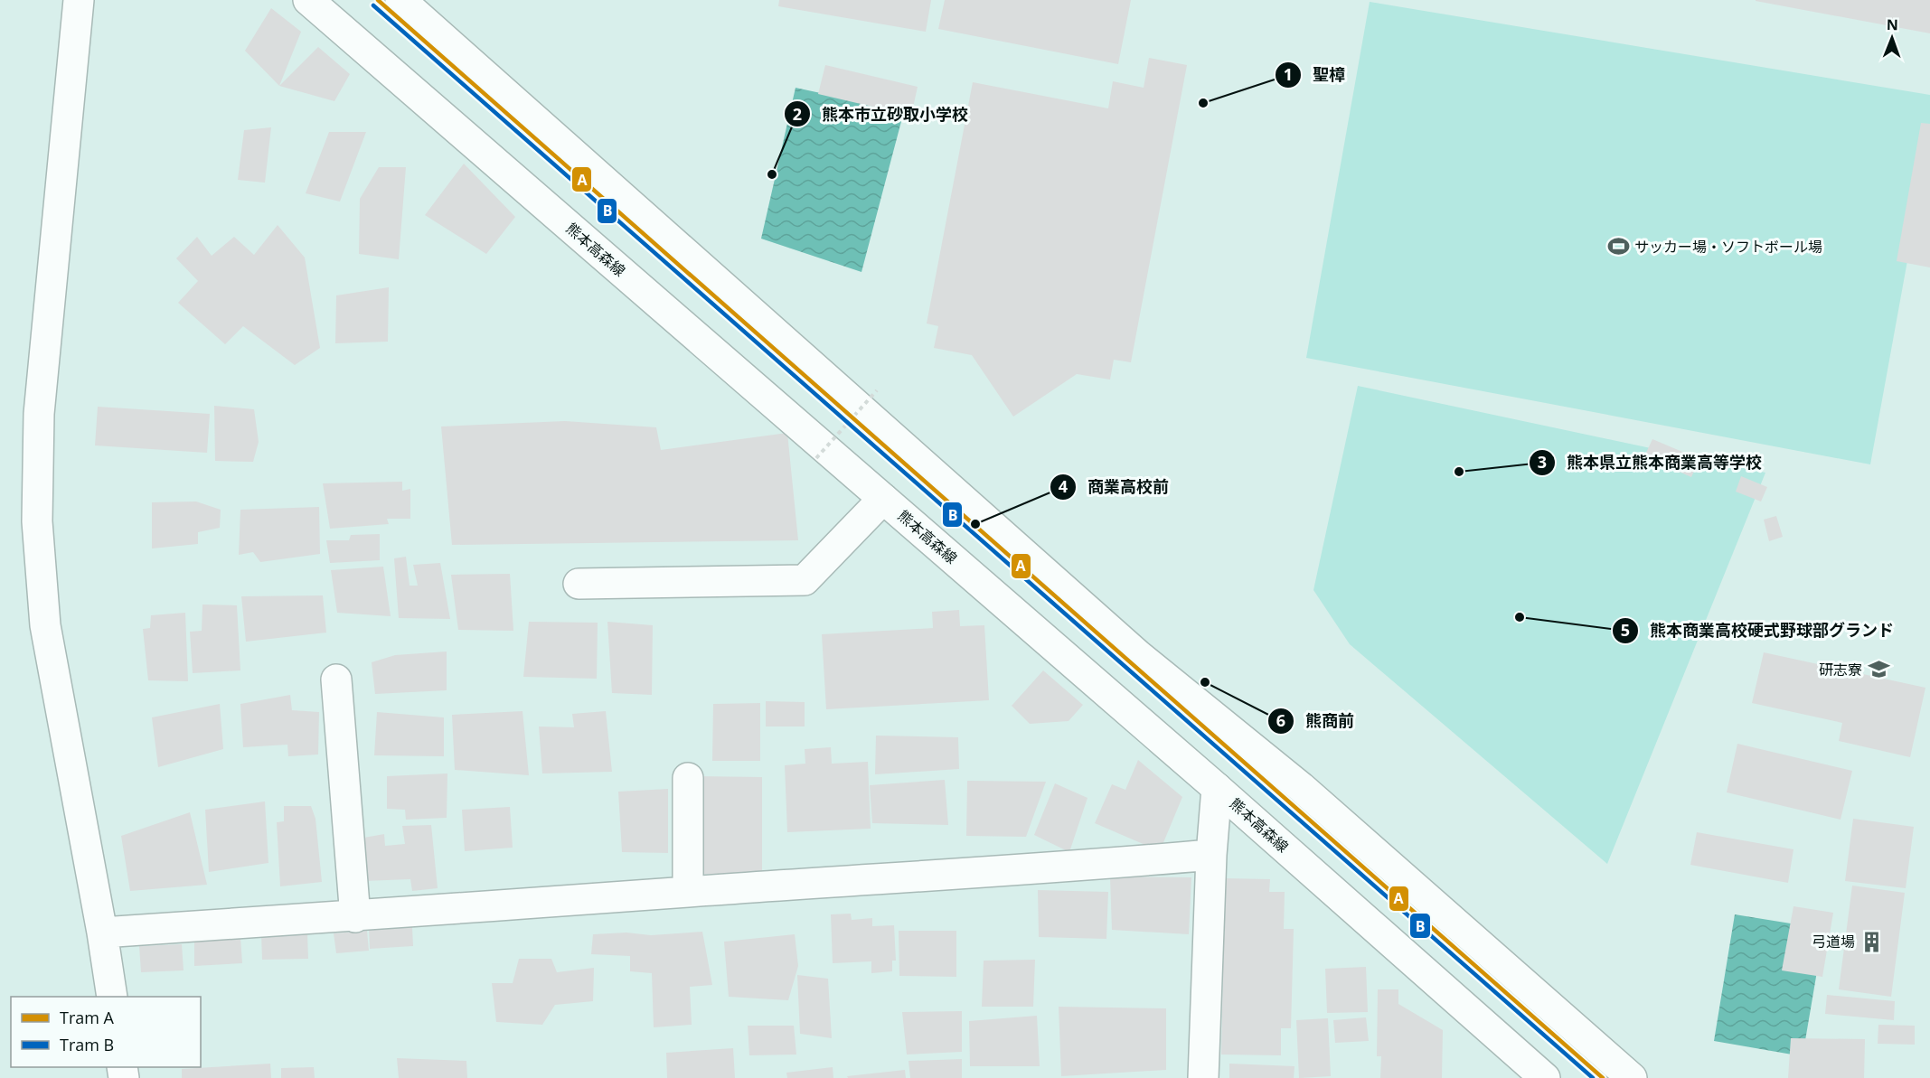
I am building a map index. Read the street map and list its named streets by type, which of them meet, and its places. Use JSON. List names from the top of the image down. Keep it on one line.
{"streets":{"main road":["熊本高森線"]},"places":{"other":["聖樟","熊本市立砂取小学校","熊本県立熊本商業高等学校","商業高校前","熊本商業高校硬式野球部グランド","熊商前"],"sports":["サッカー場・ソフトボール場"],"school or university":["研志寮"],"building":["弓道場"]},"lines":["tram line A","tram line B"],"legend":["Tram A","Tram B"],"north":"top"}
